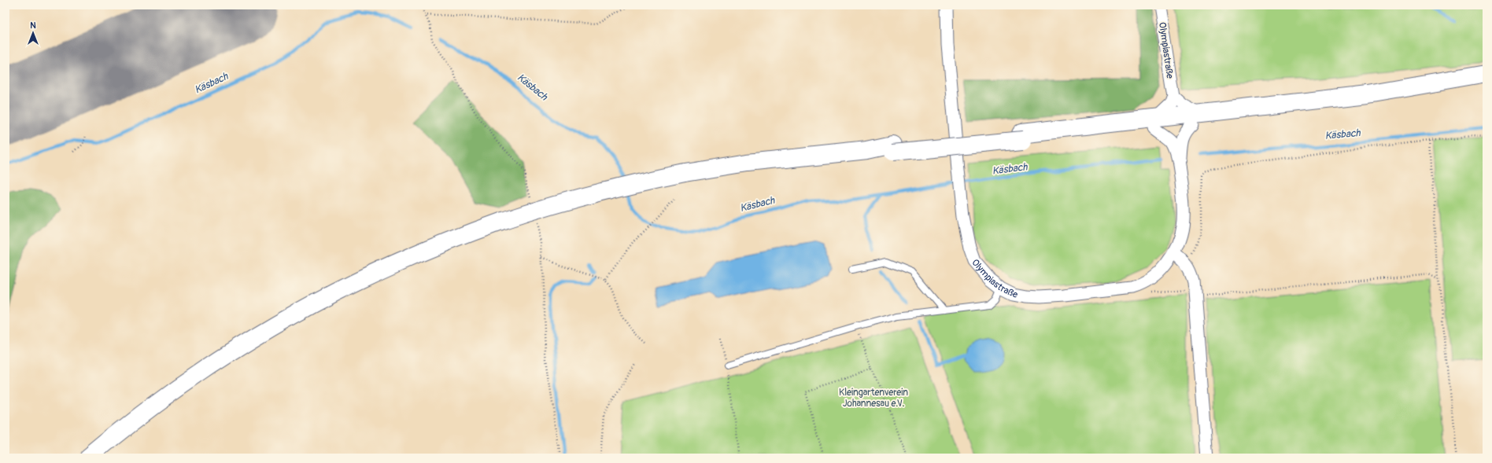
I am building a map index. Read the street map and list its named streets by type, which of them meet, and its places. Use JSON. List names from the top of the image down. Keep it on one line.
{"streets":{"street":["Olympiastraße"]},"water":["Käsbach"],"parks":["Kleingartenverein Johannesau e.V."],"north":"top"}
